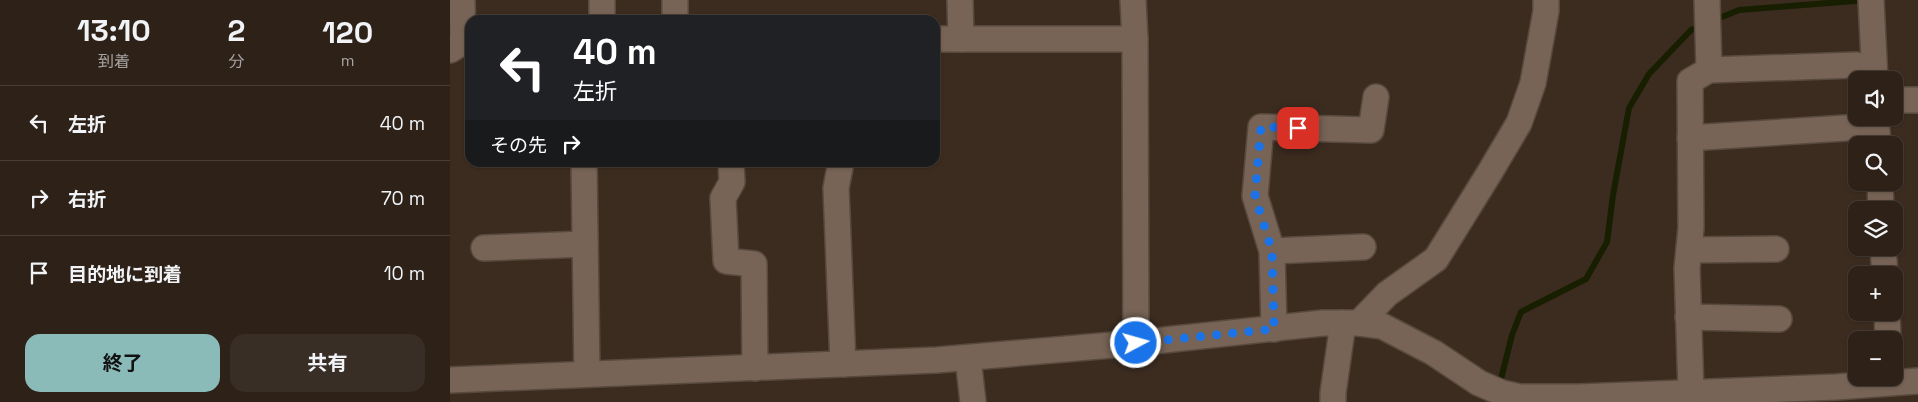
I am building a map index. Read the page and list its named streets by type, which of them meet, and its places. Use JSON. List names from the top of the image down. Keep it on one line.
{"page":{"eta":["13:10","到着","2","分","120","m"],"turn":["40 m","左折"],"map_buttons":["+","−"],"list":[{"name":"左折","value":"40 m"},{"name":"右折","value":"70 m"},{"name":"目的地に到着","value":"10 m"}],"then":"その先","buttons":["終了","共有"]}}
